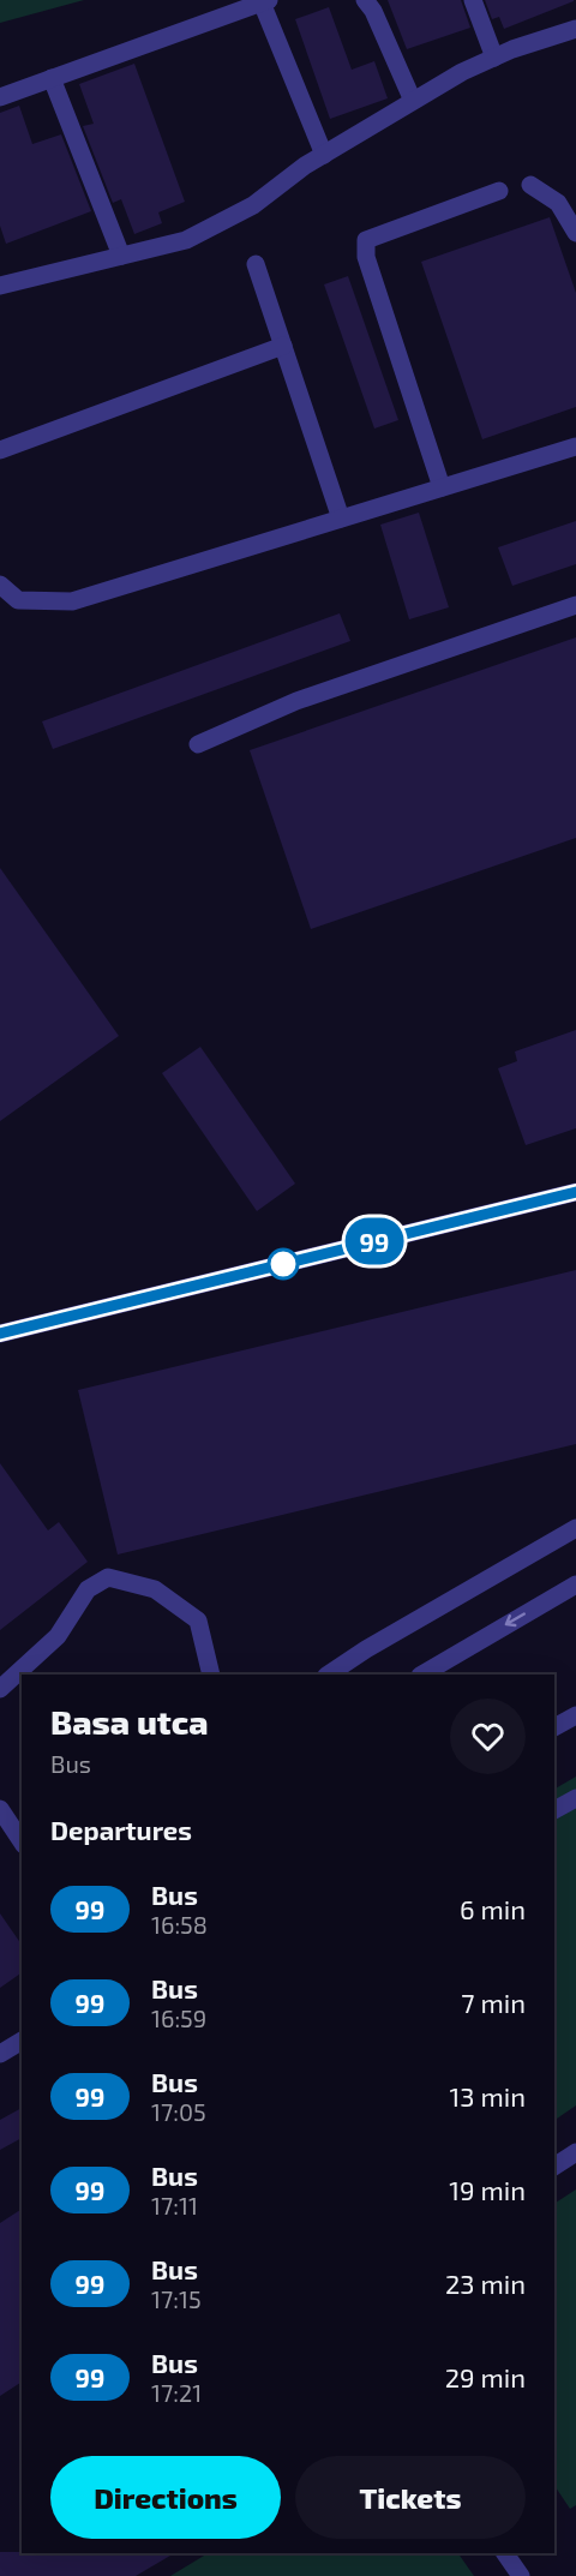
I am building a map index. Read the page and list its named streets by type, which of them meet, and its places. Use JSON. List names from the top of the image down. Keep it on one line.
{"lines":["bus line 99"],"page":{"on_map":"99","heading":[["Basa utca","Bus"],"Departures"],"list":[{"mark":"99","name":"Bus","note":"16:58","value":"6 min"},{"mark":"99","name":"Bus","note":"16:59","value":"7 min"},{"mark":"99","name":"Bus","note":"17:05","value":"13 min"},{"mark":"99","name":"Bus","note":"17:11","value":"19 min"},{"mark":"99","name":"Bus","note":"17:15","value":"23 min"},{"mark":"99","name":"Bus","note":"17:21","value":"29 min"}],"buttons":["Directions","Tickets"]}}
